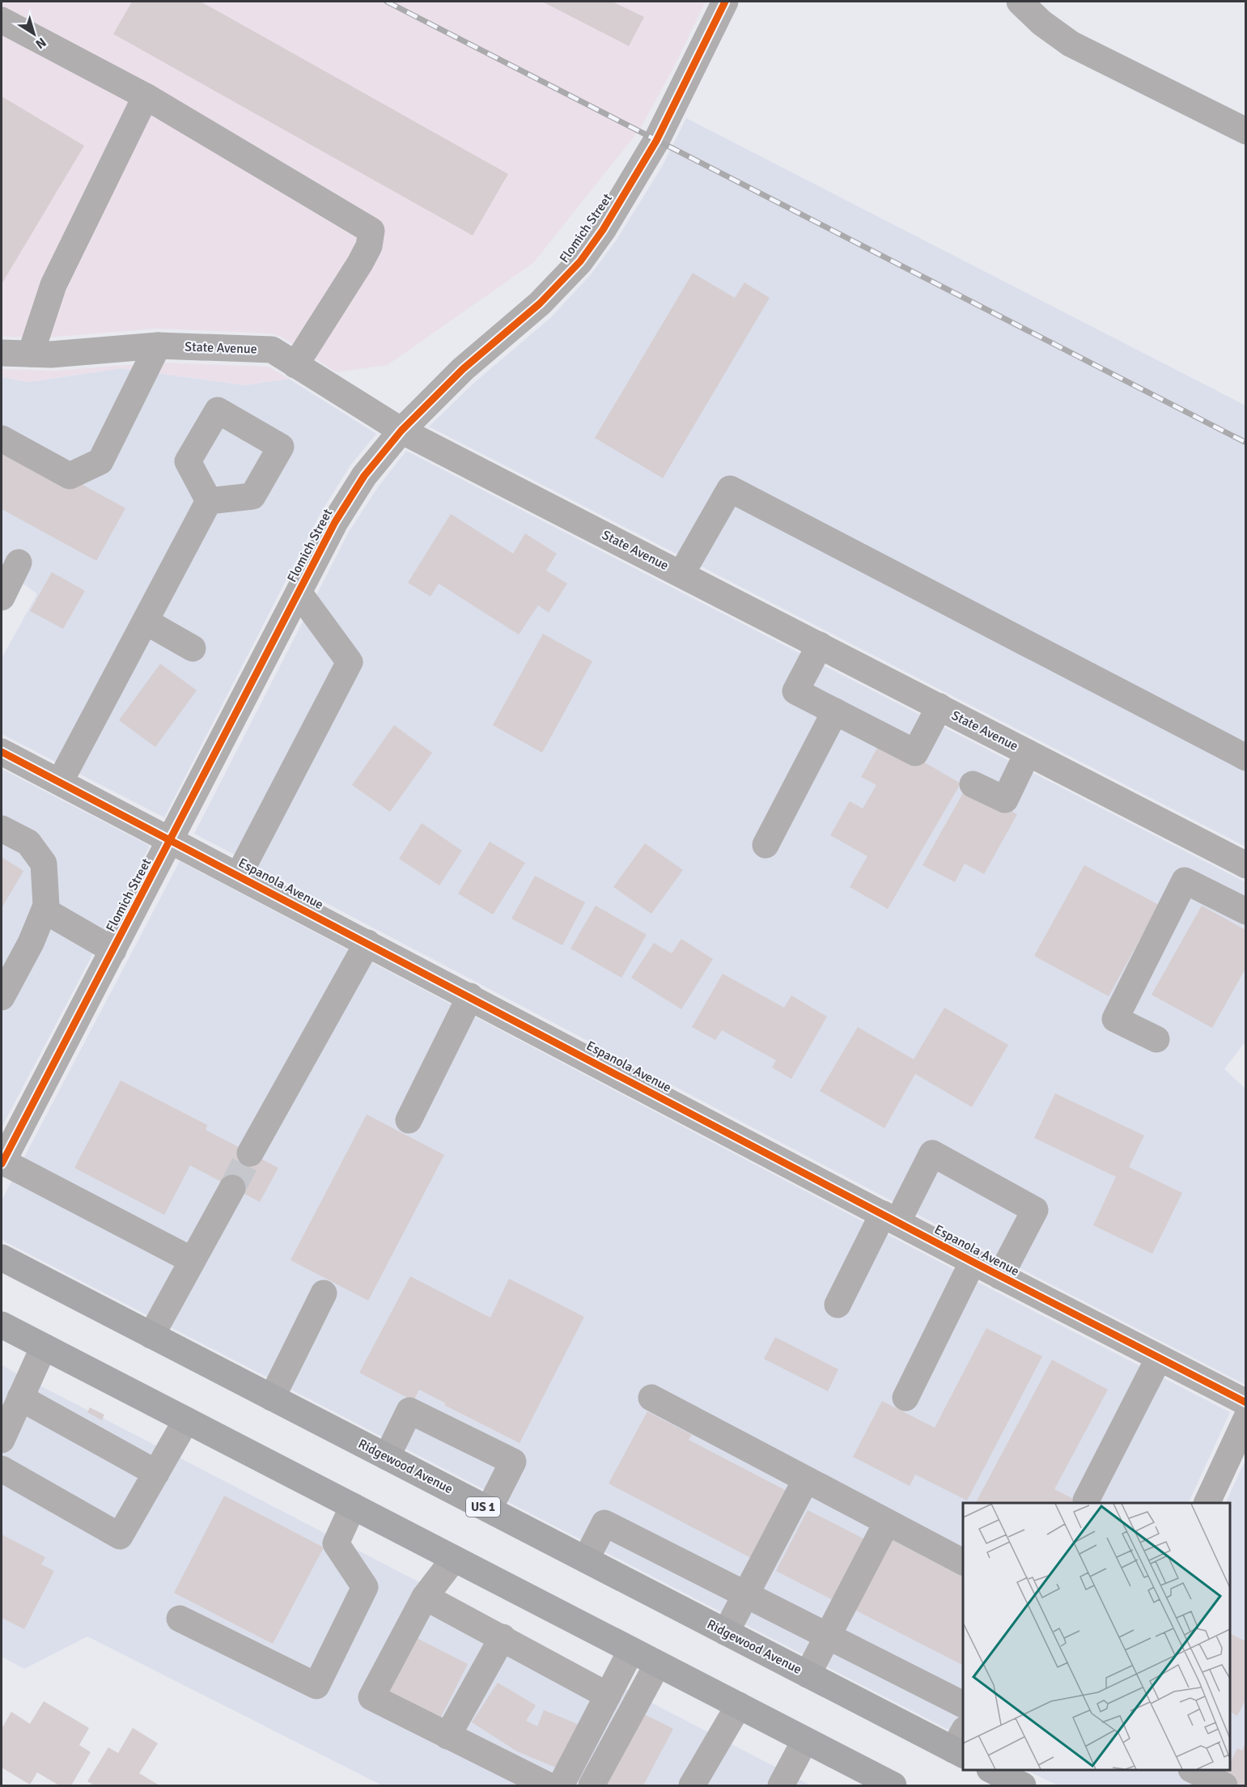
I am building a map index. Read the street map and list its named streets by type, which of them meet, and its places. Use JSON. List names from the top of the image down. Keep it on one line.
{"streets":{"main road":["Ridgewood Avenue","US 1"],"street":["Flomich Street","State Avenue","Espanola Avenue"]},"crossings":[["Flomich Street","State Avenue"],["Flomich Street","Espanola Avenue"]],"north":"bottom right"}
